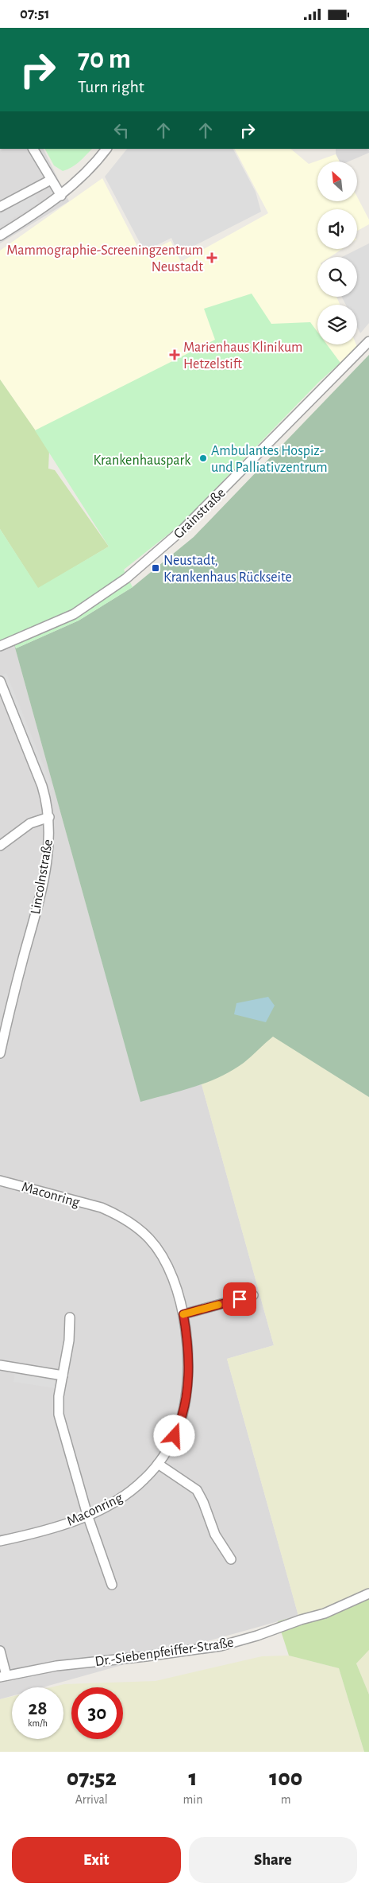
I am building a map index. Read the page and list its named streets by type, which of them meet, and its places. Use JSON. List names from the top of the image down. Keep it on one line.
{"streets":{"street":["Grainstraße","Lincolnstraße","Maconring","Dr.-Siebenpfeiffer-Straße"]},"parks":["Krankenhauspark"],"places":{"health":["Mammographie-Screeningzentrum Neustadt","Marienhaus Klinikum Hetzelstift"],"other":["Ambulantes Hospiz- und Palliativzentrum"],"transit":["Neustadt, Krankenhaus Rückseite"]},"north":"top left","page":{"status":"07:51","turn":["70 m","Turn right"],"speed":"28 km/h","limit":"30","eta":["07:52","Arrival","1","min","100","m"],"buttons":["Exit","Share"]}}
